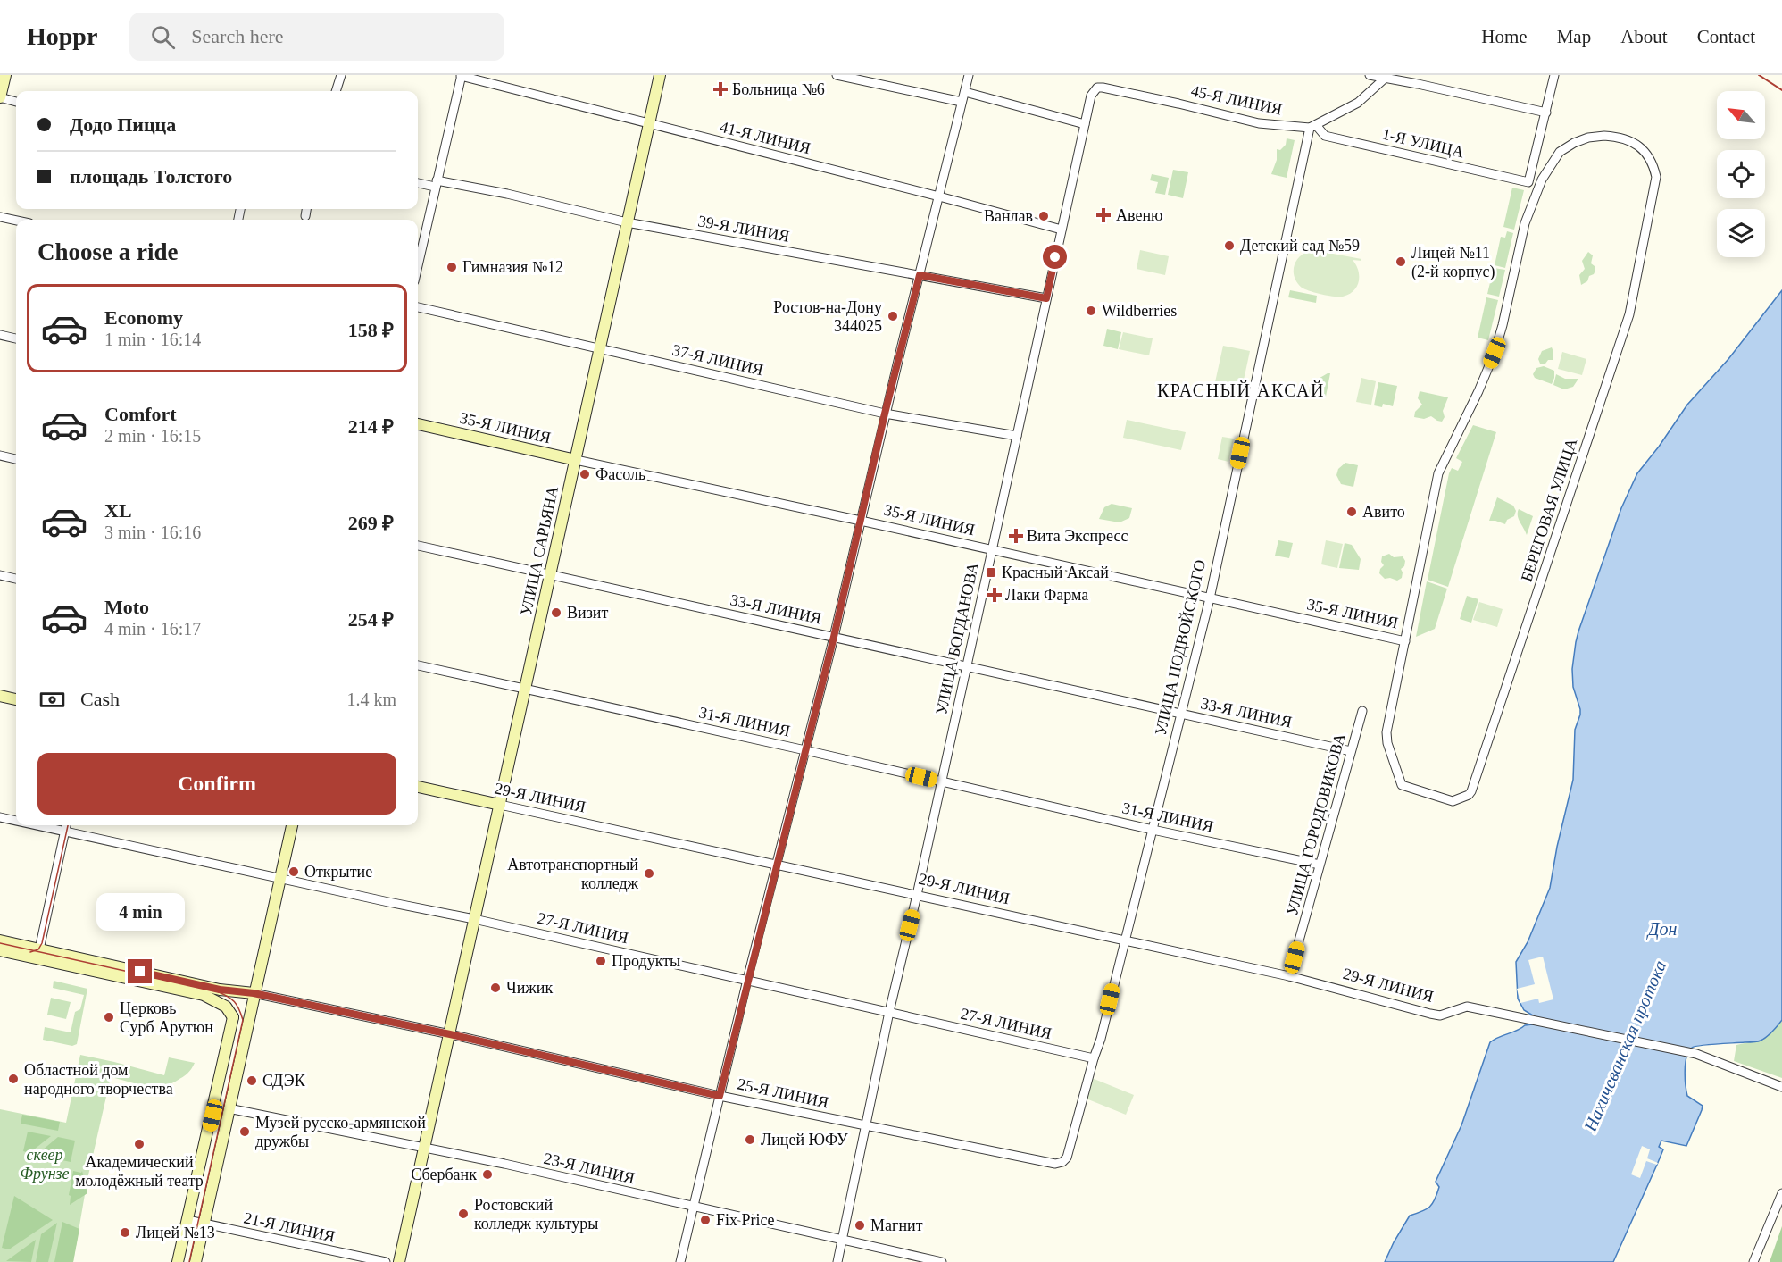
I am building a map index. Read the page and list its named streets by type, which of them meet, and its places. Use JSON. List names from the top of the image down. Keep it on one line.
{"streets":{"main road":["35-Я ЛИНИЯ","УЛИЦА САРЬЯНА","29-Я ЛИНИЯ"],"street":["45-Я ЛИНИЯ","41-Я ЛИНИЯ","1-Я УЛИЦА","39-Я ЛИНИЯ","37-Я ЛИНИЯ","БЕРЕГОВАЯ УЛИЦА","33-Я ЛИНИЯ","УЛИЦА БОГДАНОВА","УЛИЦА ПОДВОЙСКОГО","31-Я ЛИНИЯ","УЛИЦА ГОРОДОВИКОВА","27-Я ЛИНИЯ","25-Я ЛИНИЯ","23-Я ЛИНИЯ","21-Я ЛИНИЯ"]},"crossings":[["45-Я ЛИНИЯ","1-Я УЛИЦА"],["45-Я ЛИНИЯ","УЛИЦА БОГДАНОВА"],["45-Я ЛИНИЯ","УЛИЦА ПОДВОЙСКОГО"],["41-Я ЛИНИЯ","УЛИЦА САРЬЯНА"],["41-Я ЛИНИЯ","УЛИЦА БОГДАНОВА"],["1-Я УЛИЦА","УЛИЦА ПОДВОЙСКОГО"],["39-Я ЛИНИЯ","УЛИЦА САРЬЯНА"],["39-Я ЛИНИЯ","УЛИЦА БОГДАНОВА"],["37-Я ЛИНИЯ","УЛИЦА САРЬЯНА"],["37-Я ЛИНИЯ","УЛИЦА БОГДАНОВА"],["35-Я ЛИНИЯ","БЕРЕГОВАЯ УЛИЦА"],["35-Я ЛИНИЯ","УЛИЦА САРЬЯНА"],["35-Я ЛИНИЯ","УЛИЦА БОГДАНОВА"],["35-Я ЛИНИЯ","УЛИЦА ПОДВОЙСКОГО"],["УЛИЦА САРЬЯНА","33-Я ЛИНИЯ"],["УЛИЦА САРЬЯНА","31-Я ЛИНИЯ"],["УЛИЦА САРЬЯНА","29-Я ЛИНИЯ"],["УЛИЦА САРЬЯНА","27-Я ЛИНИЯ"],["УЛИЦА САРЬЯНА","25-Я ЛИНИЯ"],["УЛИЦА САРЬЯНА","23-Я ЛИНИЯ"],["33-Я ЛИНИЯ","УЛИЦА БОГДАНОВА"],["33-Я ЛИНИЯ","УЛИЦА ПОДВОЙСКОГО"],["33-Я ЛИНИЯ","УЛИЦА ГОРОДОВИКОВА"],["УЛИЦА БОГДАНОВА","31-Я ЛИНИЯ"],["УЛИЦА БОГДАНОВА","29-Я ЛИНИЯ"],["УЛИЦА БОГДАНОВА","27-Я ЛИНИЯ"],["УЛИЦА БОГДАНОВА","25-Я ЛИНИЯ"],["УЛИЦА БОГДАНОВА","23-Я ЛИНИЯ"],["УЛИЦА ПОДВОЙСКОГО","31-Я ЛИНИЯ"],["УЛИЦА ПОДВОЙСКОГО","29-Я ЛИНИЯ"],["УЛИЦА ПОДВОЙСКОГО","27-Я ЛИНИЯ"],["УЛИЦА ПОДВОЙСКОГО","25-Я ЛИНИЯ"],["31-Я ЛИНИЯ","УЛИЦА ГОРОДОВИКОВА"],["29-Я ЛИНИЯ","УЛИЦА ГОРОДОВИКОВА"]],"districts":["КРАСНЫЙ АКСАЙ"],"water":["Дон","Нахичеванская протока"],"parks":["сквер Фрунзе"],"places":{"health":["Больница №6","Авеню","Вита Экспресс","Лаки Фарма"],"other":["Ванлав","Детский сад №59","Лицей №11 (2-й корпус)","Гимназия №12","Wildberries","Ростов-на-Дону 344025","Фасоль","Авито","Визит","Открытие","Автотранспортный колледж","Продукты","Чижик","Церковь Сурб Арутюн","Областной дом народного творчества","СДЭК","Музей русско-армянской дружбы","Лицей ЮФУ","Академический молодёжный театр","Сбербанк","Ростовский колледж культуры","Fix Price","Магнит","Лицей №13"],"transit":["Красный Аксай"]},"north":"top left","page":{"header":"Hoppr","search":"Search here","nav":["Home","Map","About","Contact"],"banner":["Додо Пицца","площадь Толстого"],"heading":"Choose a ride","list":[{"name":"Economy","note":"1 min · 16:14","value":"158 ₽"},{"name":"Comfort","note":"2 min · 16:15","value":"214 ₽"},{"name":"XL","note":"3 min · 16:16","value":"269 ₽"},{"name":"Moto","note":"4 min · 16:17","value":"254 ₽"}],"pay":["Cash","1.4 km"],"buttons":"Confirm","bubble":"4 min"}}
